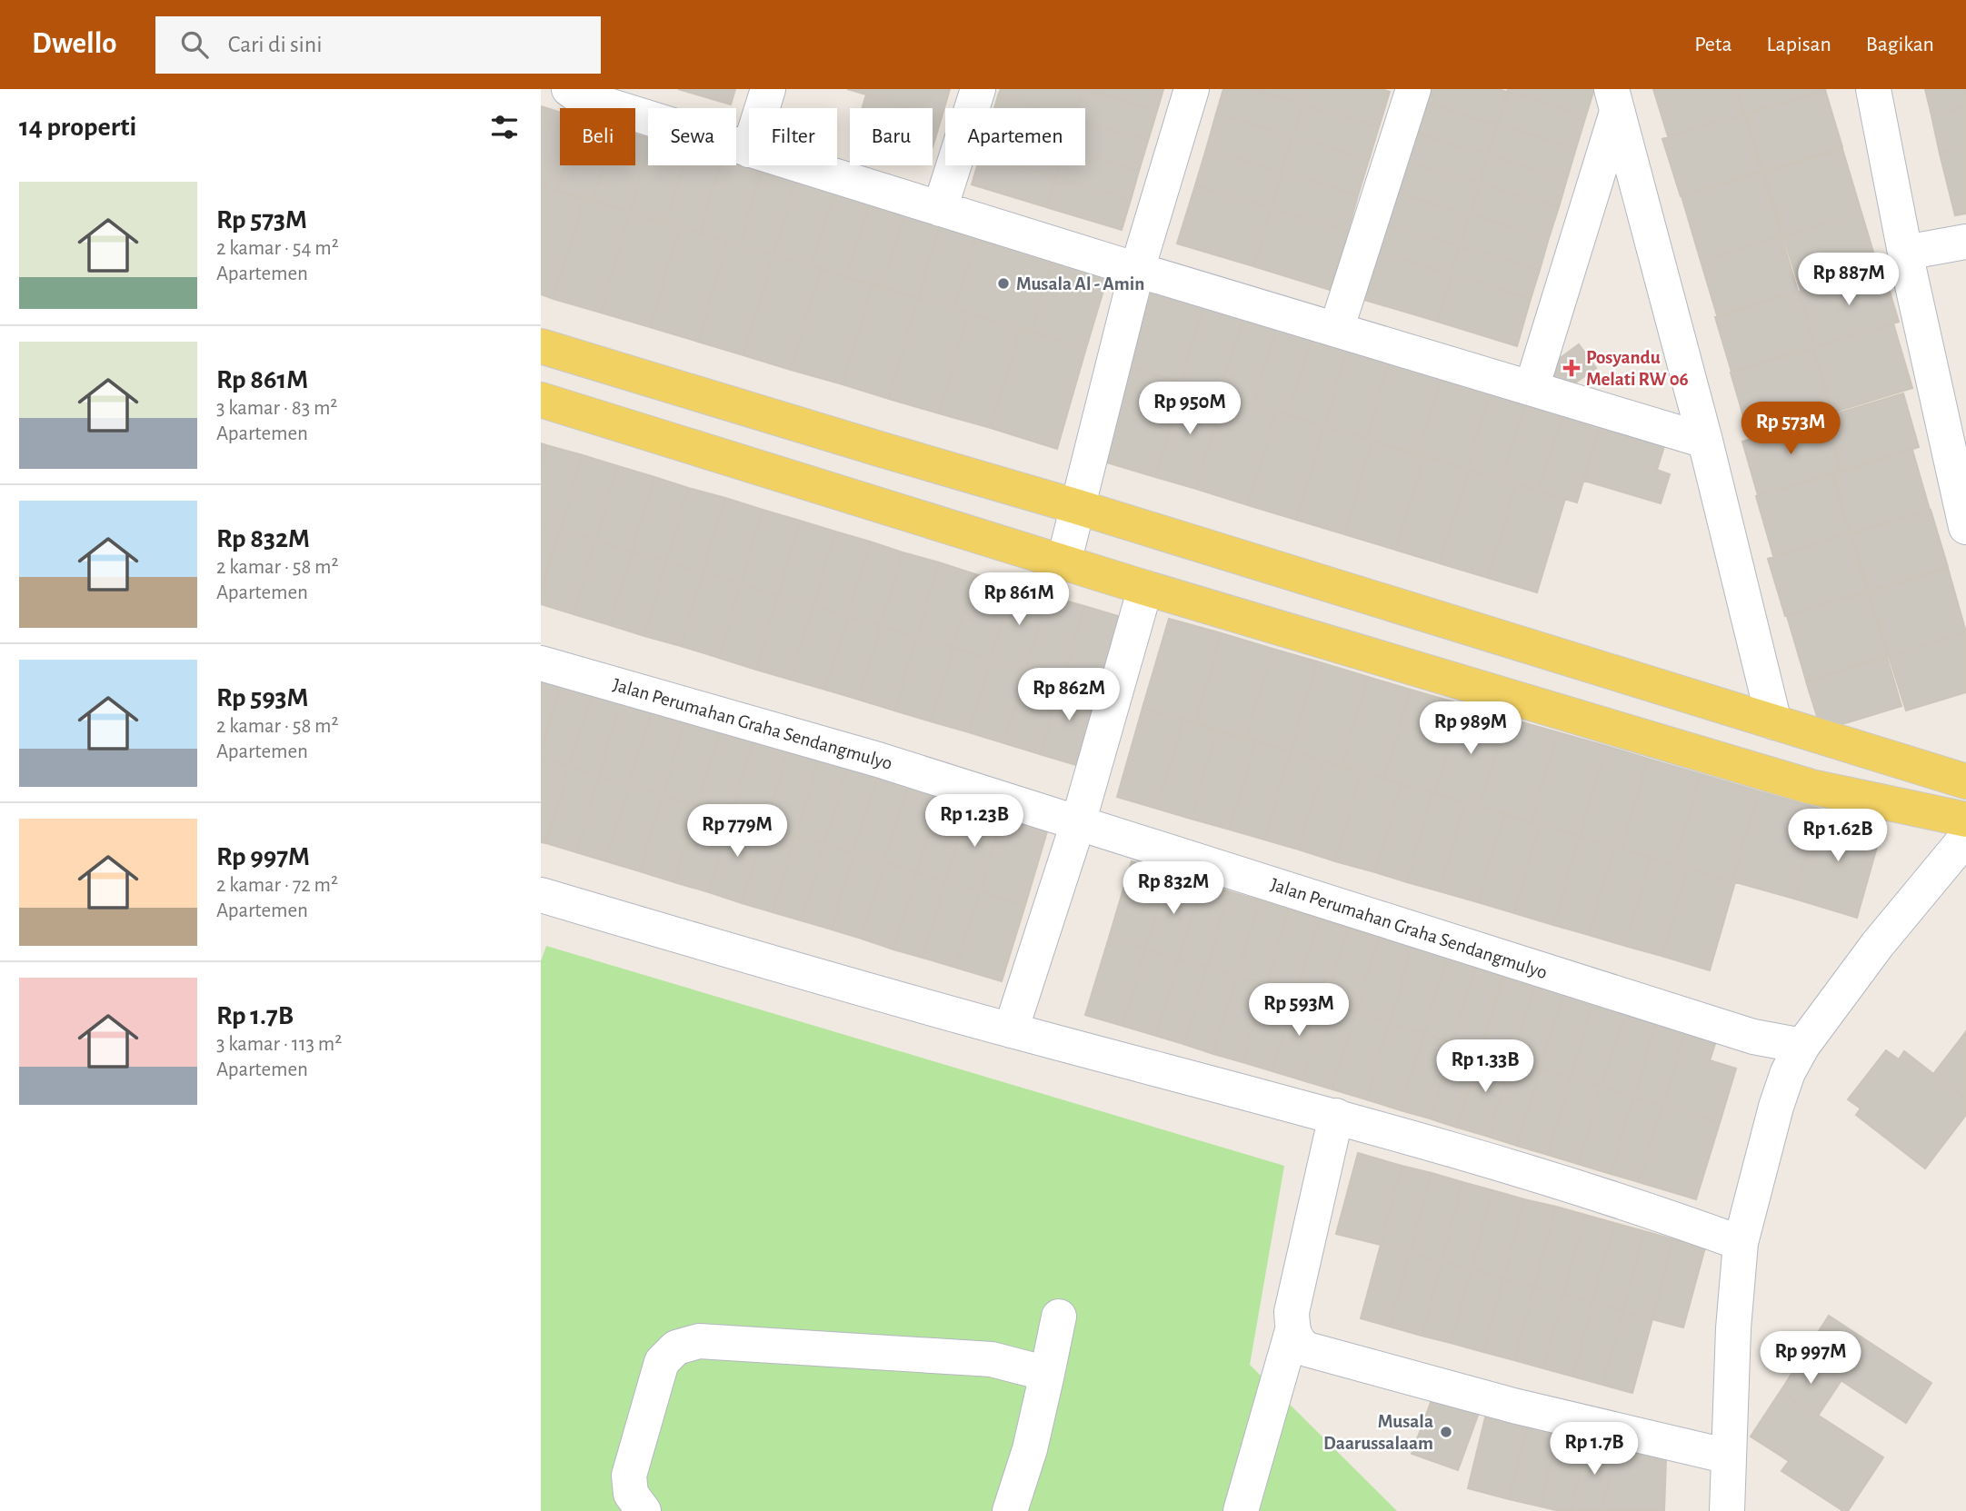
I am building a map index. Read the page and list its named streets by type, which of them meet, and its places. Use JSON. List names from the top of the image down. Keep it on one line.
{"streets":{"street":["Jalan Perumahan Graha Sendangmulyo"]},"places":{"other":["Musala Al - Amin","Musala Daarussalaam"],"health":["Posyandu Melati RW 06"]},"page":{"header":"Dwello","search":"Cari di sini","nav":["Peta","Lapisan","Bagikan"],"heading":"14 properti","chip":["Beli","Sewa","Filter","Baru","Apartemen"],"list":[{"name":"Rp 573M","note":"2 kamar · 54 m² · Apartemen"},{"name":"Rp 861M","note":"3 kamar · 83 m² · Apartemen"},{"name":"Rp 832M","note":"2 kamar · 58 m² · Apartemen"},{"name":"Rp 593M","note":"2 kamar · 58 m² · Apartemen"},{"name":"Rp 997M","note":"2 kamar · 72 m² · Apartemen"},{"name":"Rp 1.7B","note":"3 kamar · 113 m² · Apartemen"}],"price":["Rp 887M","Rp 950M","Rp 573M","Rp 861M","Rp 862M","Rp 989M","Rp 1.23B","Rp 779M","Rp 1.62B","Rp 832M","Rp 593M","Rp 1.33B","Rp 997M","Rp 1.7B"]}}
